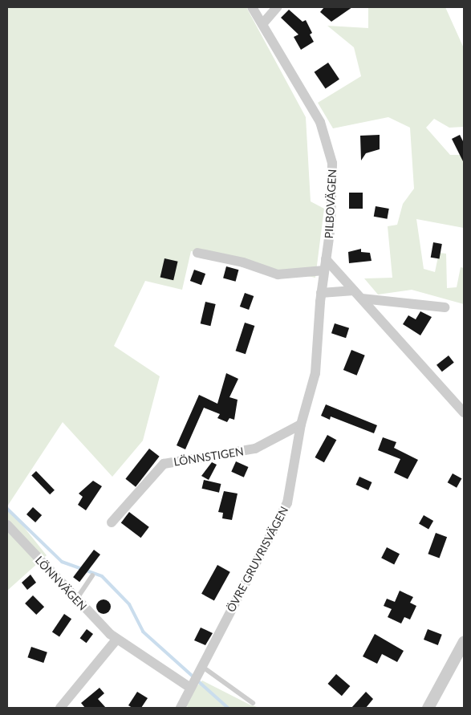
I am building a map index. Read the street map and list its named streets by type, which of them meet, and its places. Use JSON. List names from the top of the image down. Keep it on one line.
{"streets":{"street":["PILBOVÄGEN","LÖNNSTIGEN","ÖVRE GRUVRISVÄGEN","LÖNNVÄGEN"]},"crossings":[["PILBOVÄGEN","ÖVRE GRUVRISVÄGEN"],["LÖNNSTIGEN","ÖVRE GRUVRISVÄGEN"],["ÖVRE GRUVRISVÄGEN","LÖNNVÄGEN"]]}
